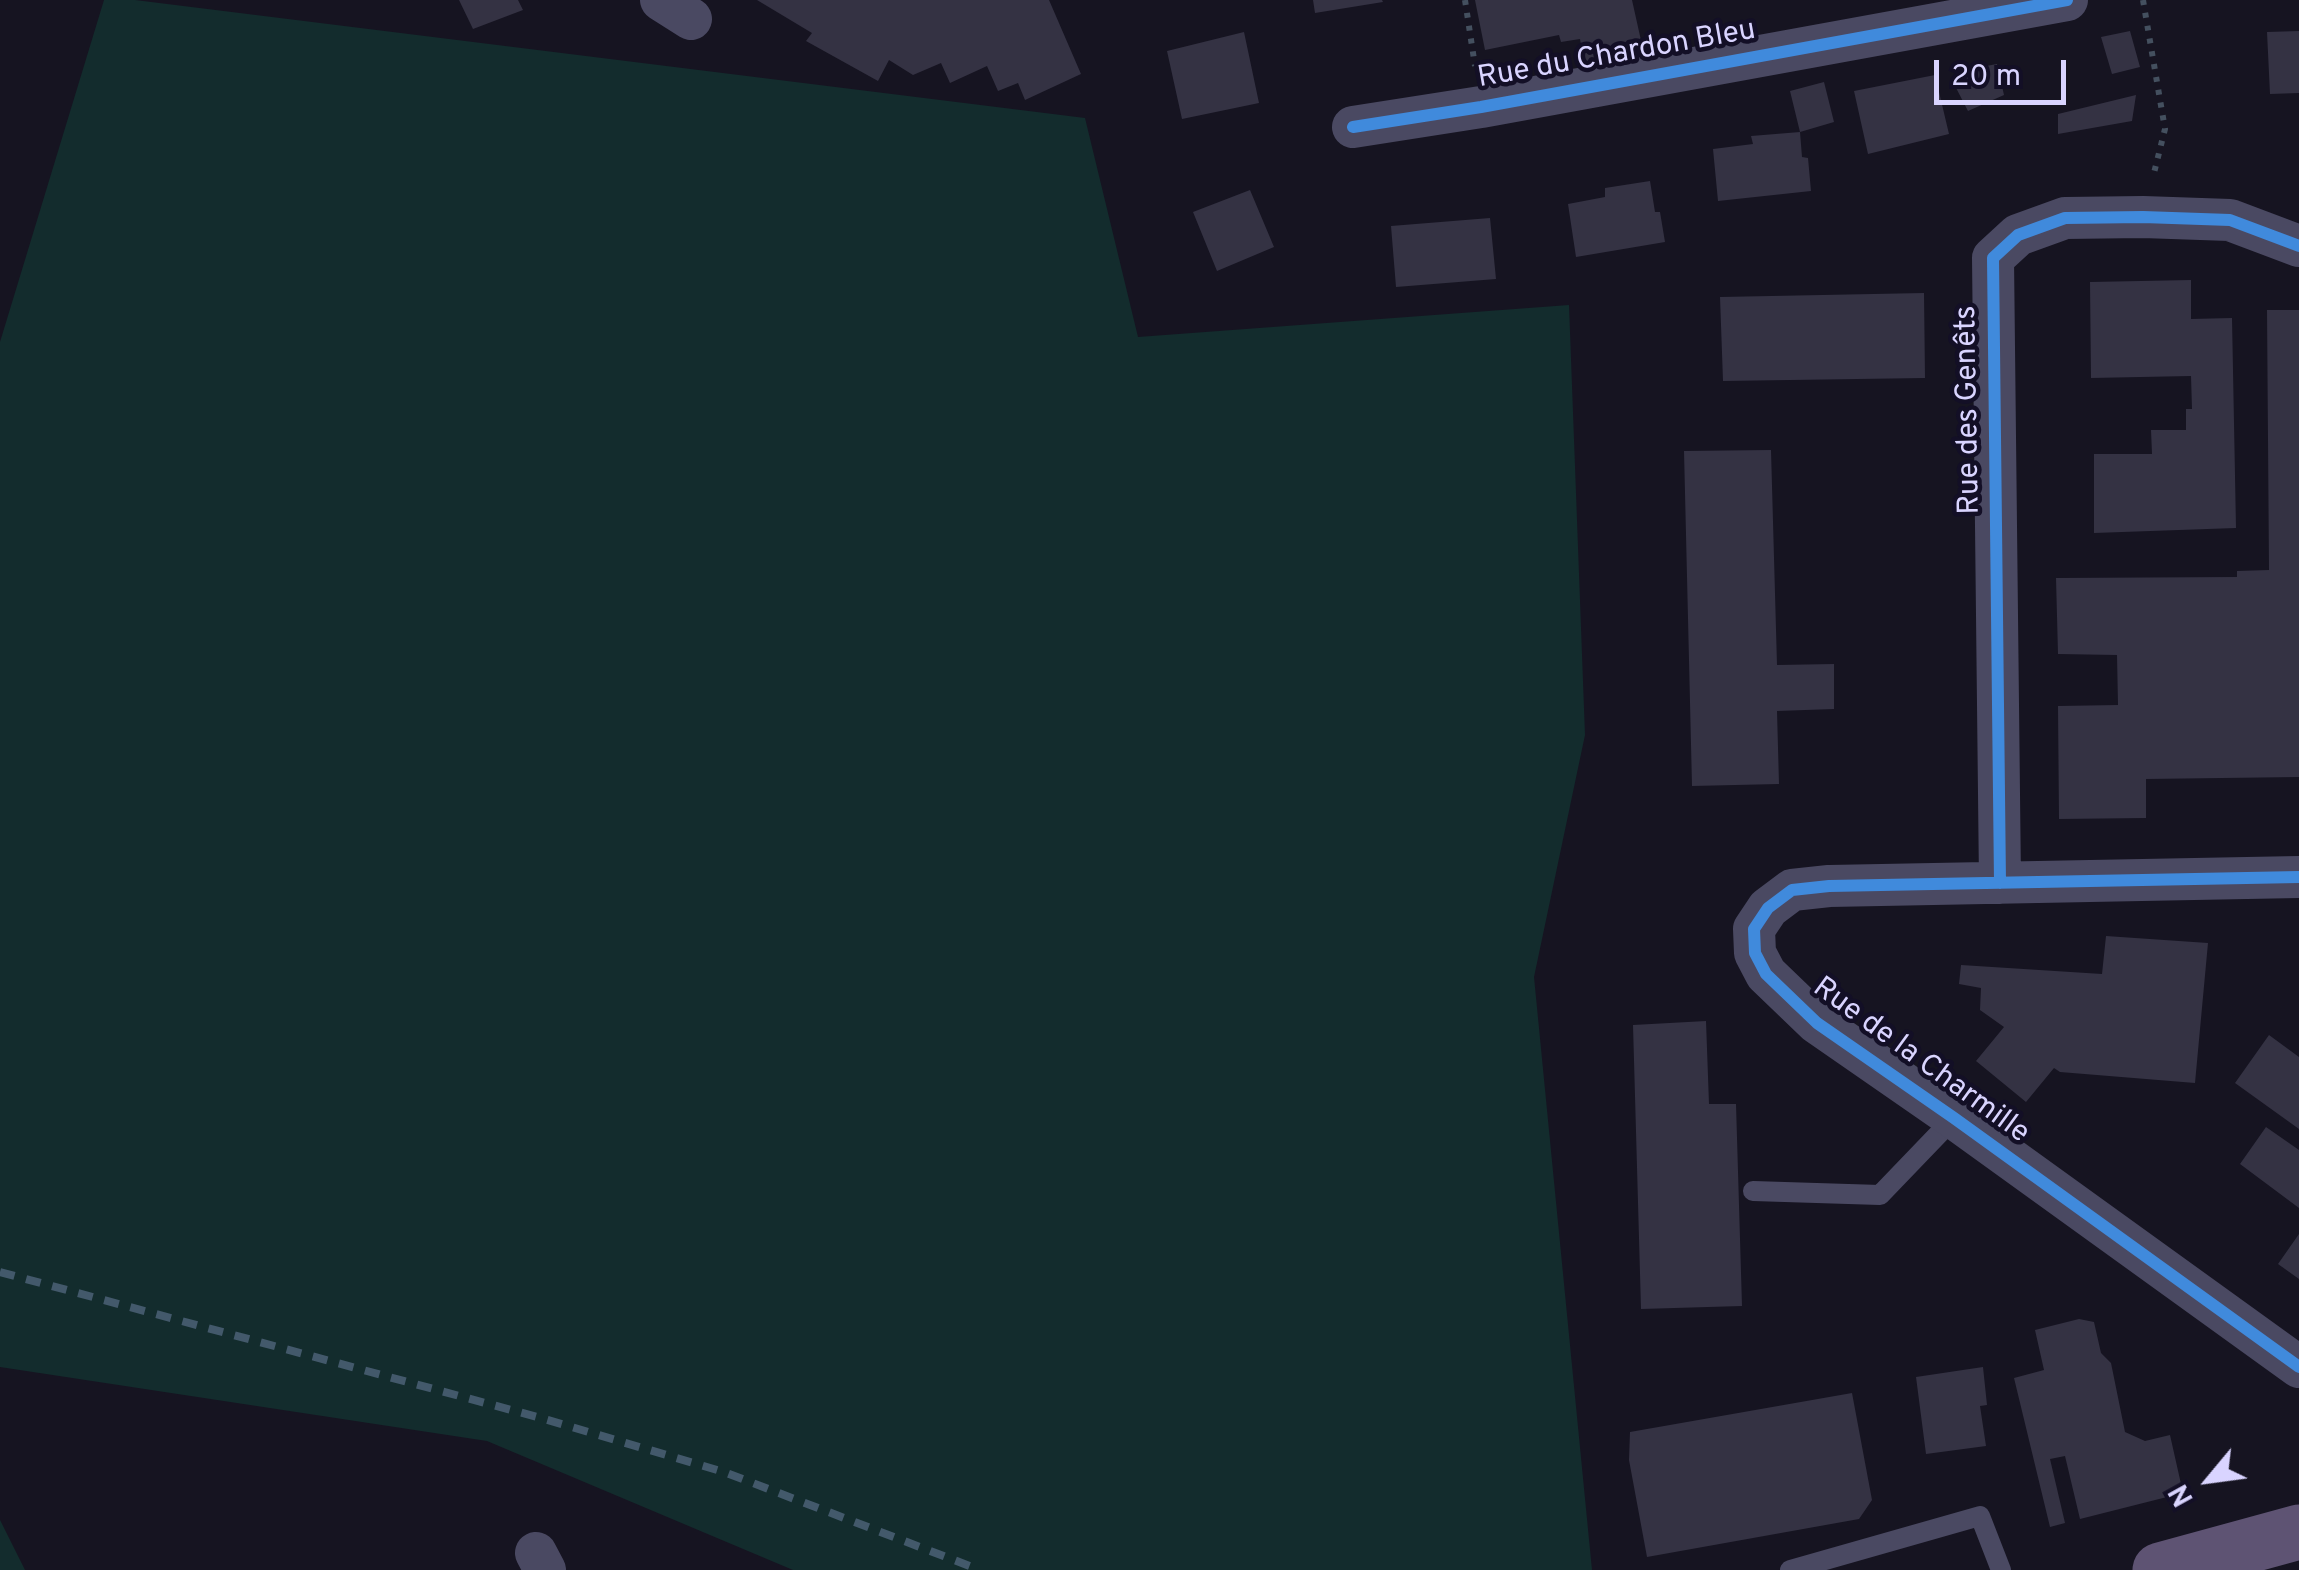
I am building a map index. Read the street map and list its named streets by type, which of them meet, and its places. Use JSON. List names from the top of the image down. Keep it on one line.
{"streets":{"street":["Rue du Chardon Bleu","Rue des Genêts","Rue de la Charmille"]},"crossings":[["Rue des Genêts","Rue de la Charmille"]],"scale_bar":"20 m","north":"bottom left"}
